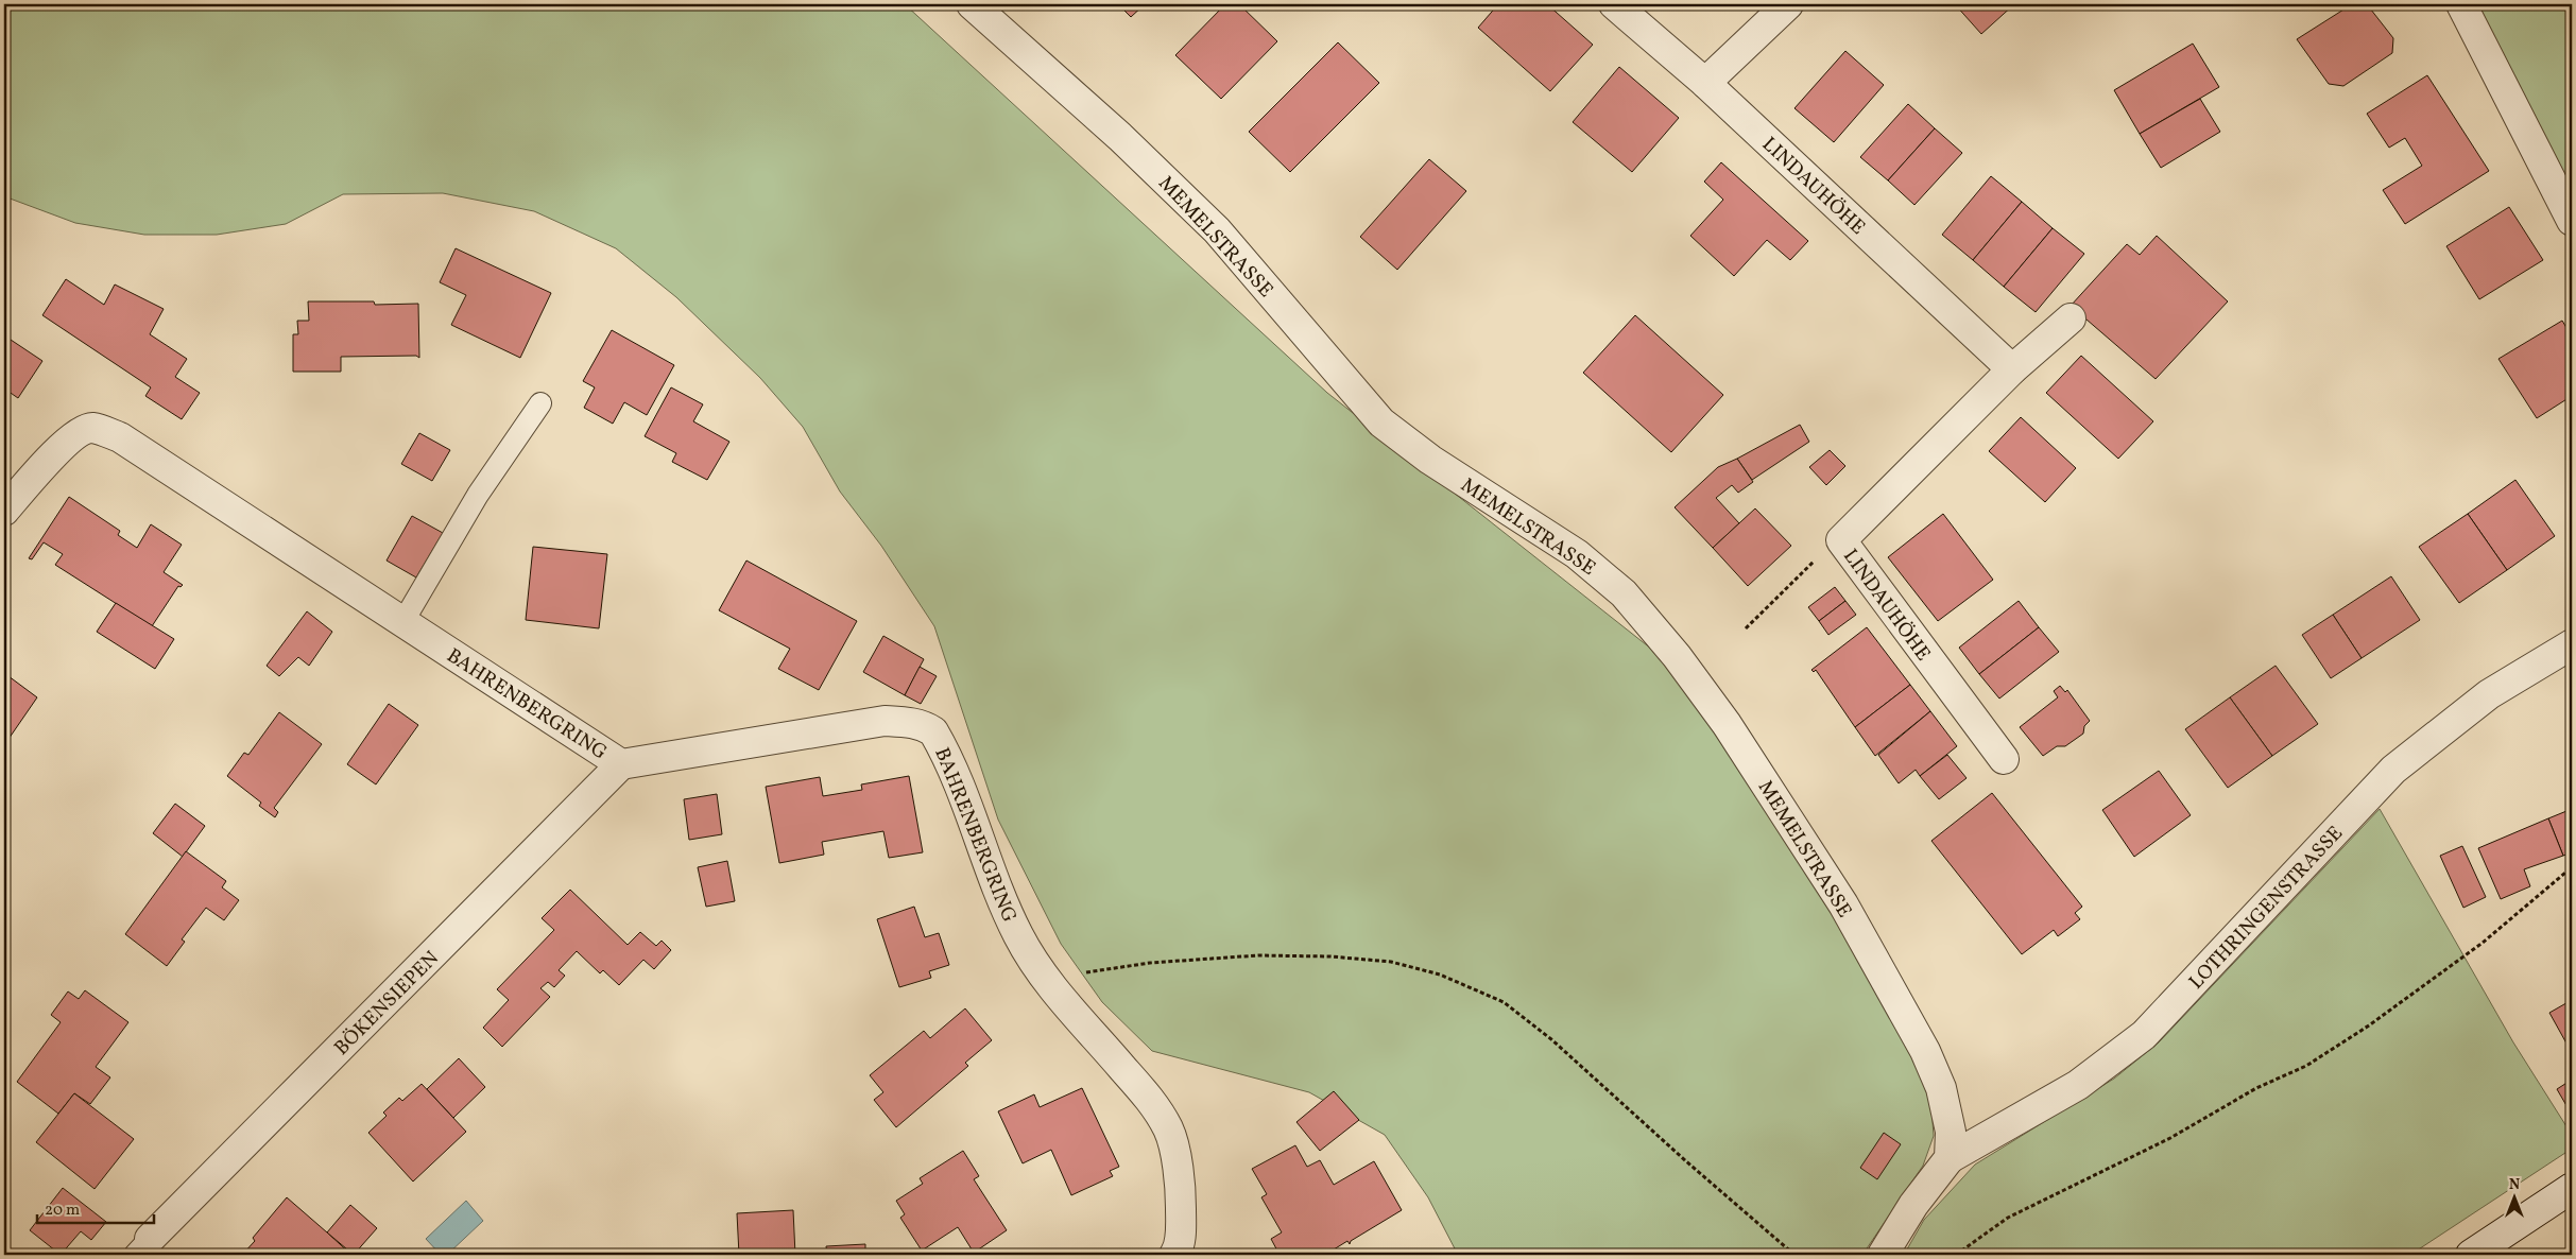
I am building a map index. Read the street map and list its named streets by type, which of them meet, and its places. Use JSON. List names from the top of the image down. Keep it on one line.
{"streets":{"street":["LINDAUHÖHE","MEMELSTRASSE","BAHRENBERGRING","LOTHRINGENSTRASSE","BÖKENSIEPEN"]},"crossings":[["MEMELSTRASSE","LOTHRINGENSTRASSE"],["BAHRENBERGRING","BÖKENSIEPEN"]],"scale_bar":"20 m","north":"top"}
